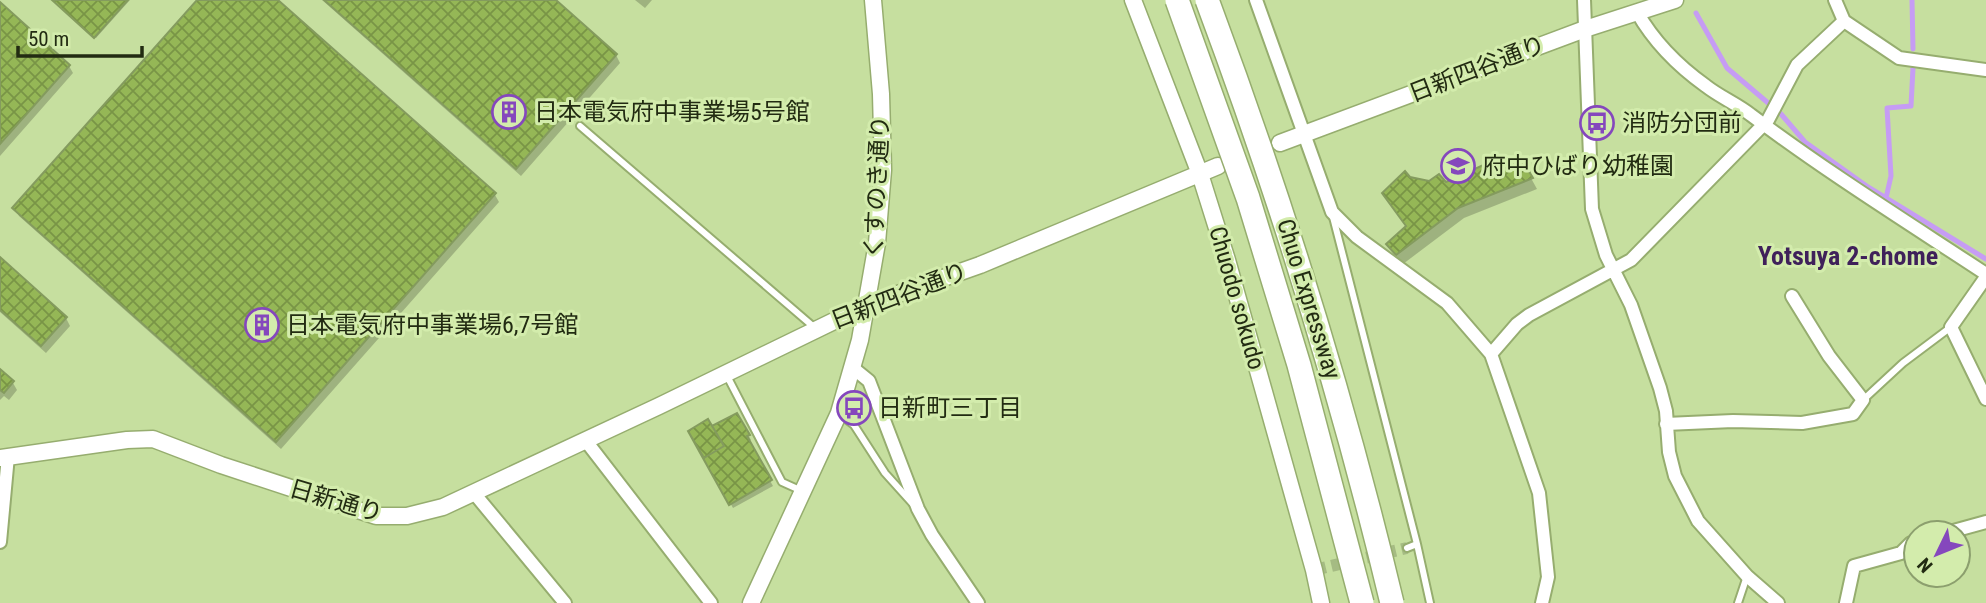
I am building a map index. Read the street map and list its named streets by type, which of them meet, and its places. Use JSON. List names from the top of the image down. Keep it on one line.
{"streets":{"highway":["Chuo Expressway"],"street":["日新四谷通り","くすのき通り","Chuodo sokudo","日新通り"]},"crossings":[["日新四谷通り","くすのき通り"],["日新四谷通り","Chuodo sokudo"],["日新四谷通り","日新通り"]],"districts":["Yotsuya 2-chome"],"places":{"building":["日本電気府中事業場5号館","日本電気府中事業場6,7号館"],"bus stop":["消防分団前","日新町三丁目"],"school or university":["府中ひばり幼稚園"]},"scale_bar":"50 m","north":"bottom left"}
